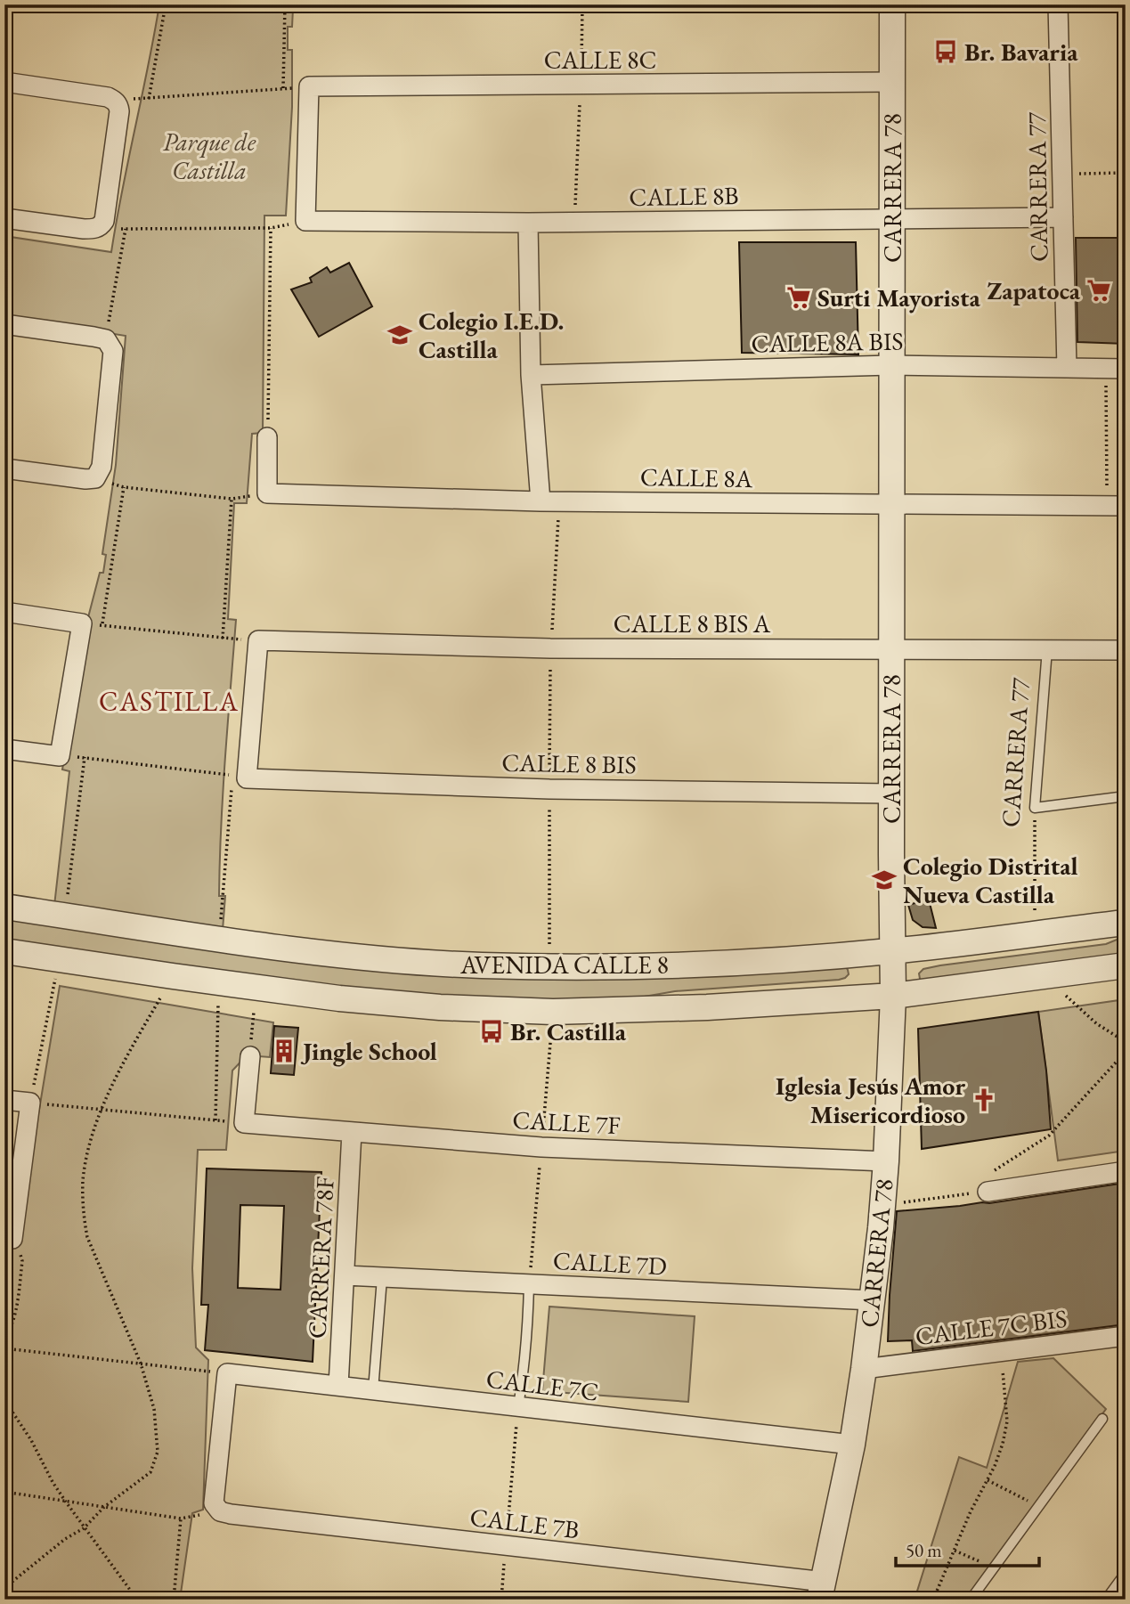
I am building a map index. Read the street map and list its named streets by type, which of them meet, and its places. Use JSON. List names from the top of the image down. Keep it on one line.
{"streets":{"street":["CALLE 8C","CARRERA 77","CARRERA 78","CALLE 8B","CALLE 8A BIS","CALLE 8A","CALLE 8 BIS A","CALLE 8 BIS","AVENIDA CALLE 8","CALLE 7F","CARRERA 78F","CALLE 7D","CALLE 7C BIS","CALLE 7C","CALLE 7B"]},"crossings":[["CALLE 8C","CARRERA 78"],["CARRERA 77","CALLE 8B"],["CARRERA 77","CALLE 8A BIS"],["CARRERA 77","CALLE 8 BIS A"],["CARRERA 77","AVENIDA CALLE 8"],["CARRERA 78","CALLE 8B"],["CARRERA 78","CALLE 8A BIS"],["CARRERA 78","CALLE 8A"],["CARRERA 78","CALLE 8 BIS A"],["CARRERA 78","CALLE 8 BIS"],["CARRERA 78","AVENIDA CALLE 8"],["CARRERA 78","CALLE 7F"],["CARRERA 78","CALLE 7D"],["CARRERA 78","CALLE 7C BIS"],["CARRERA 78","CALLE 7C"],["CARRERA 78","CALLE 7B"],["CALLE 7F","CARRERA 78F"],["CARRERA 78F","CALLE 7D"],["CARRERA 78F","CALLE 7C"]],"districts":["CASTILLA"],"parks":["Parque de Castilla"],"places":{"bus stop":["Br. Bavaria","Br. Castilla"],"supermarket":["Zapatoca","Surti Mayorista"],"school or university":["Colegio I.E.D. Castilla","Colegio Distrital Nueva Castilla"],"building":["Jingle School"],"church":["Iglesia Jesús Amor Misericordioso"]},"scale_bar":"50 m"}
